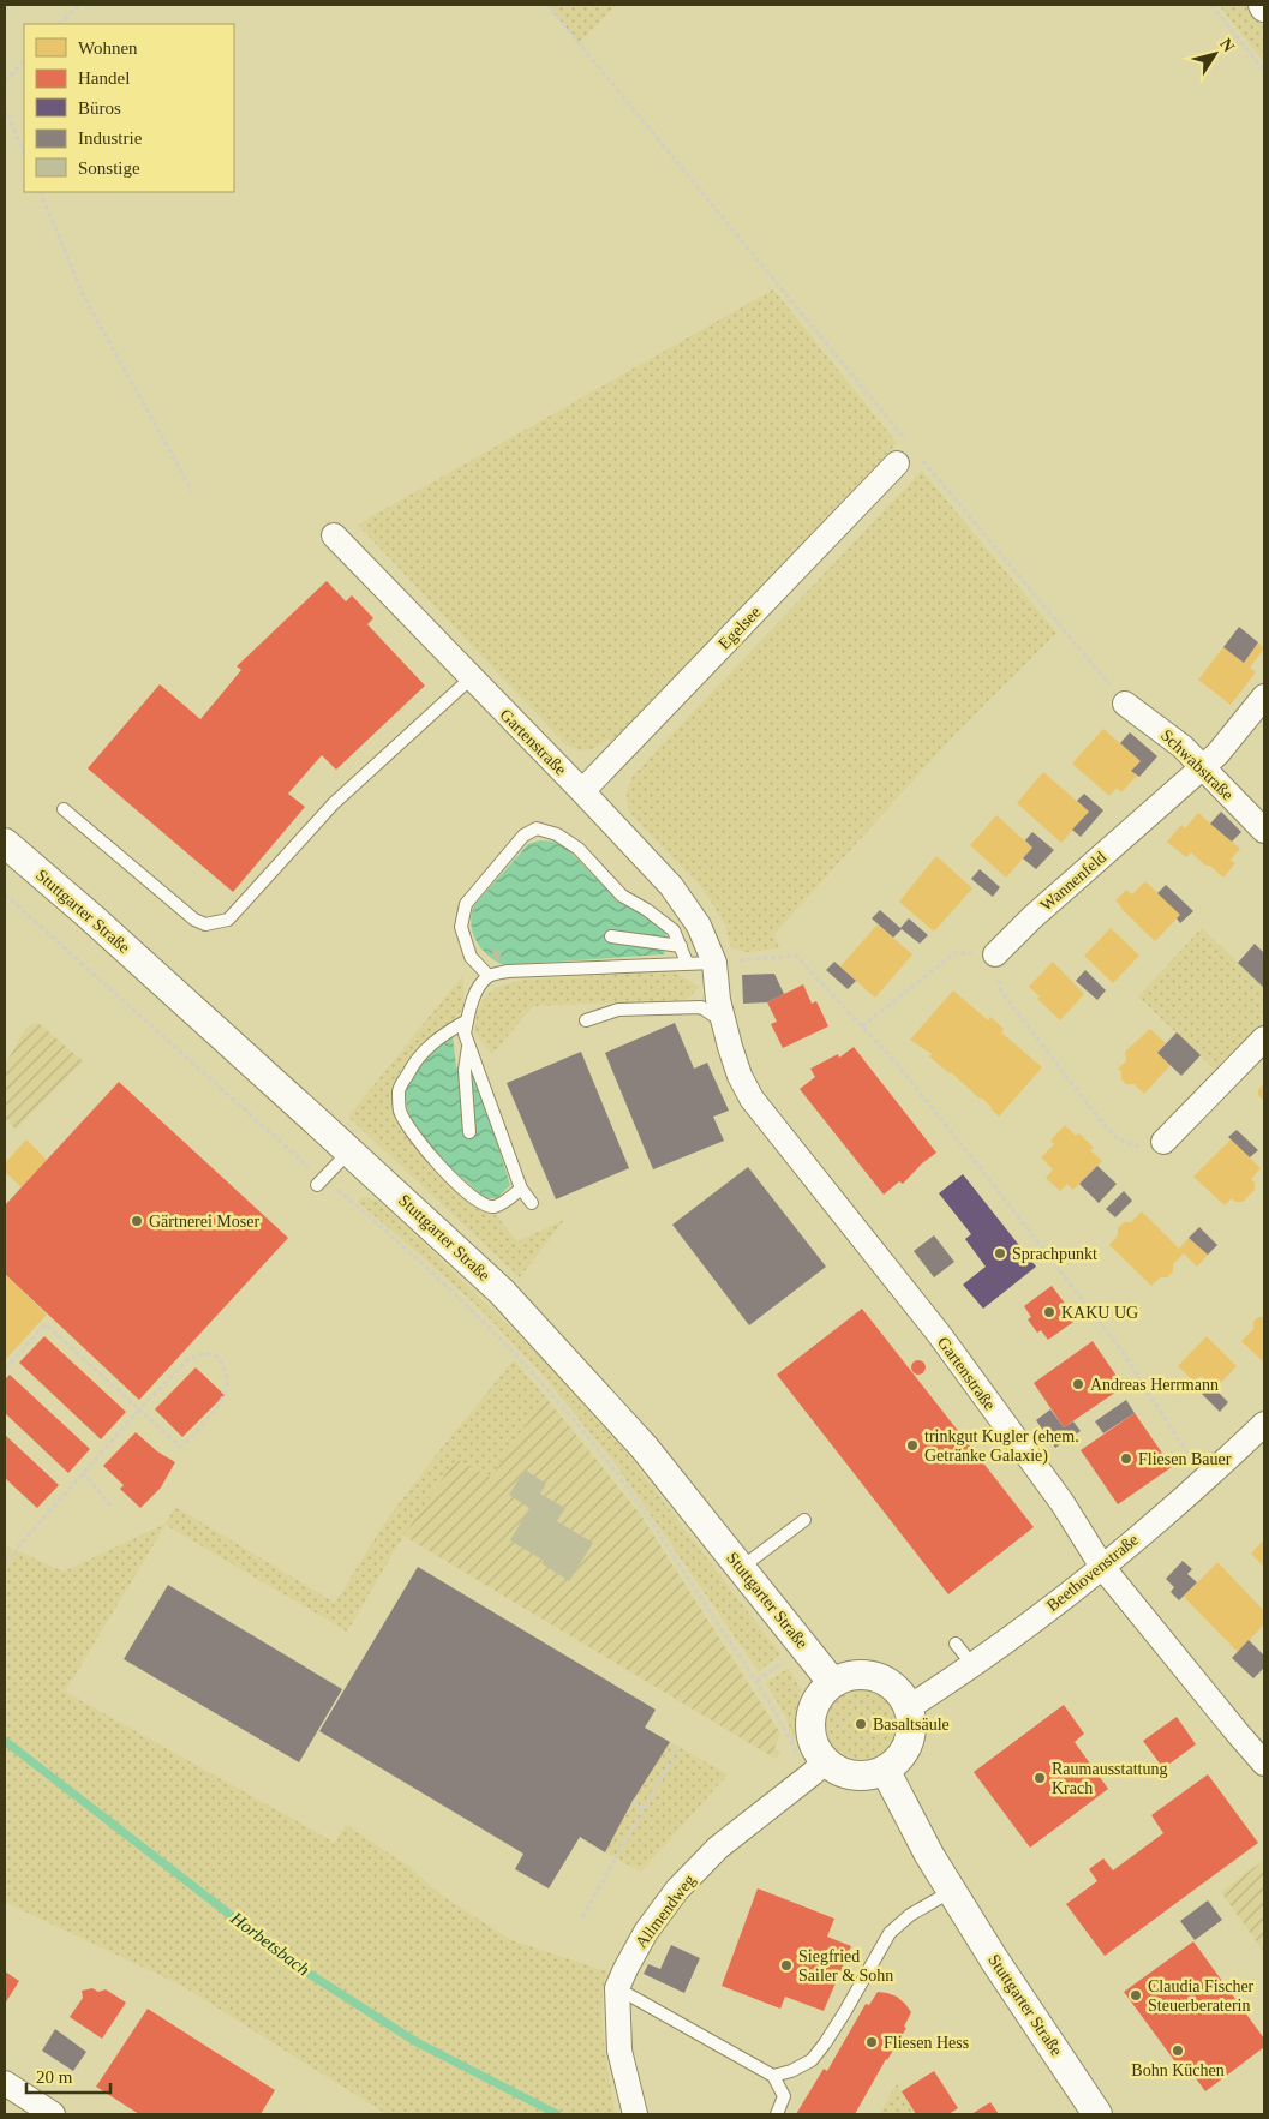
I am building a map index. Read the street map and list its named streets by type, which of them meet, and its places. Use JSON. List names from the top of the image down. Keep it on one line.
{"streets":{"street":["Egelsee","Gartenstraße","Schwabstraße","Wannenfeld","Stuttgarter Straße","Beethovenstraße","Allmendweg"]},"crossings":[["Egelsee","Gartenstraße"],["Gartenstraße","Beethovenstraße"],["Schwabstraße","Wannenfeld"],["Stuttgarter Straße","Beethovenstraße"],["Stuttgarter Straße","Allmendweg"],["Beethovenstraße","Allmendweg"]],"water":["Horbetsbach"],"places":["Gärtnerei Moser","Sprachpunkt","KAKU UG","Andreas Herrmann","trinkgut Kugler (ehem. Getränke Galaxie)","Fliesen Bauer","Basaltsäule","Raumausstattung Krach","Siegfried Sailer & Sohn","Claudia Fischer Steuerberaterin","Fliesen Hess","Bohn Küchen"],"legend":["Wohnen","Handel","Büros","Industrie","Sonstige"],"scale_bar":"20 m","north":"top right"}
